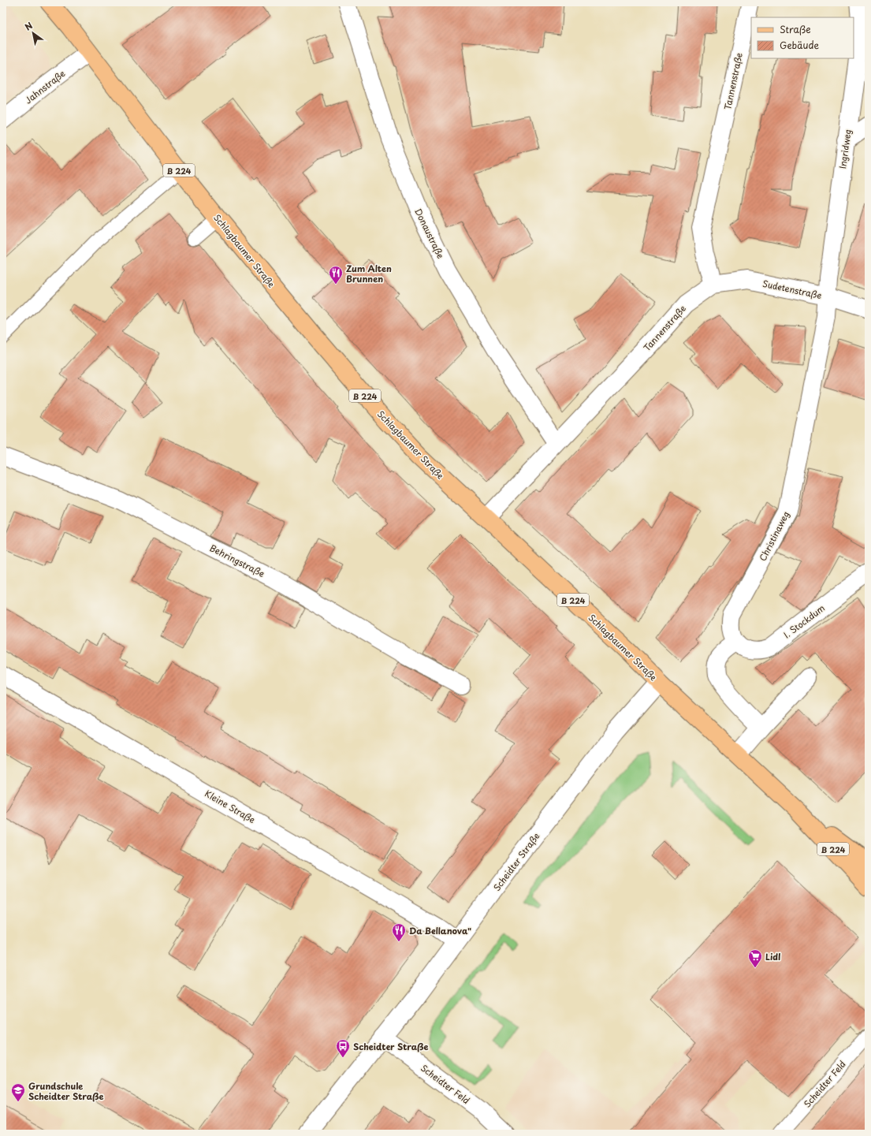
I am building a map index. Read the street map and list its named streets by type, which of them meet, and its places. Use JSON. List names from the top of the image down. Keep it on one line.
{"streets":{"main road":["B 224","Schlagbaumer Straße"],"street":["Tannenstraße","Jahnstraße","Ingridweg","Donaustraße","Sudetenstraße","Christinaweg","Behringstraße","I. Stockdum","Kleine Straße","Scheidter Straße","Scheidter Feld"]},"crossings":[["Tannenstraße","Donaustraße"],["Tannenstraße","Schlagbaumer Straße"],["Tannenstraße","Sudetenstraße"],["Jahnstraße","Schlagbaumer Straße"],["Ingridweg","Sudetenstraße"],["Ingridweg","Christinaweg"],["Schlagbaumer Straße","Scheidter Straße"],["Sudetenstraße","Christinaweg"],["Christinaweg","I. Stockdum"],["Kleine Straße","Scheidter Straße"],["Scheidter Straße","Scheidter Feld"]],"places":{"restaurant":["Zum Alten Brunnen","Da Bellanova\""],"supermarket":["Lidl"],"bus stop":["Scheidter Straße"],"school or university":["Grundschule Scheidter Straße"]},"legend":["Straße","Gebäude"],"north":"top left"}
